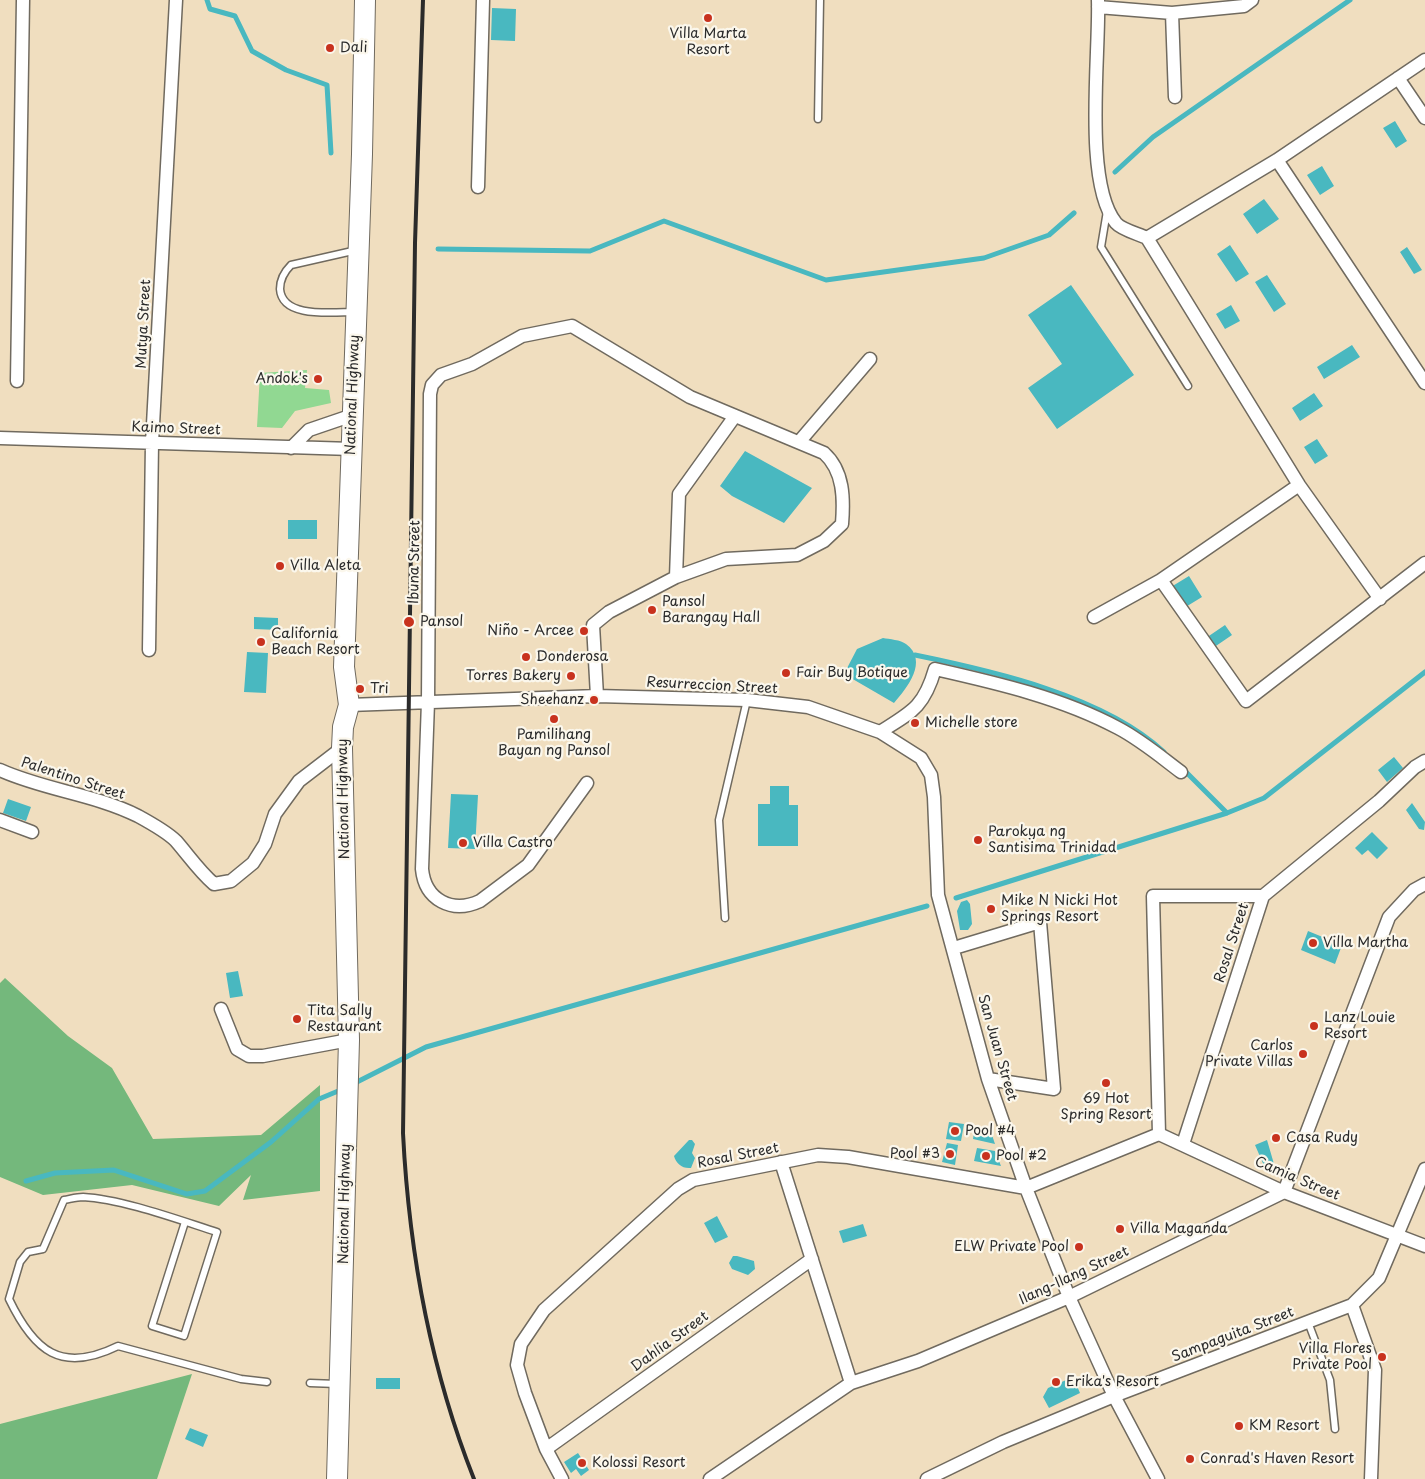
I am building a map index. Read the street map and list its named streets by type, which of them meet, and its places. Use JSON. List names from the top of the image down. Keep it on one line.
{"streets":{"main road":["National Highway"],"street":["Mutya Street","Kaimo Street","Ibuna Street","Resurreccion Street","Palentino Street","Rosal Street","San Juan Street","Camia Street","Ilang-Ilang Street","Sampaguita Street","Dahlia Street"]},"crossings":[["Mutya Street","Kaimo Street"],["National Highway","Kaimo Street"],["National Highway","Resurreccion Street"],["National Highway","Palentino Street"],["Ibuna Street","Resurreccion Street"],["Resurreccion Street","San Juan Street"],["Rosal Street","San Juan Street"],["Rosal Street","Camia Street"],["Rosal Street","Dahlia Street"],["San Juan Street","Ilang-Ilang Street"],["San Juan Street","Sampaguita Street"],["Camia Street","Ilang-Ilang Street"],["Camia Street","Sampaguita Street"]],"places":["Villa Marta Resort","Dali","Andok's","Villa Aleta","Pansol Barangay Hall","Pansol","Niño - Arcee","California Beach Resort","Donderosa","Fair Buy Botique","Torres Bakery","Tri","Sheehanz","Pamilihang Bayan ng Pansol","Michelle store","Parokya ng Santisima Trinidad","Villa Castro","Mike N Nicki Hot Springs Resort","Villa Martha","Tita Sally Restaurant","Lanz Louie Resort","Carlos Private Villas","69 Hot Spring Resort","Pool #4","Casa Rudy","Pool #3","Pool #2","Villa Maganda","ELW Private Pool","Villa Flores Private Pool","Erika's Resort","KM Resort","Conrad's Haven Resort","Kolossi Resort"]}
